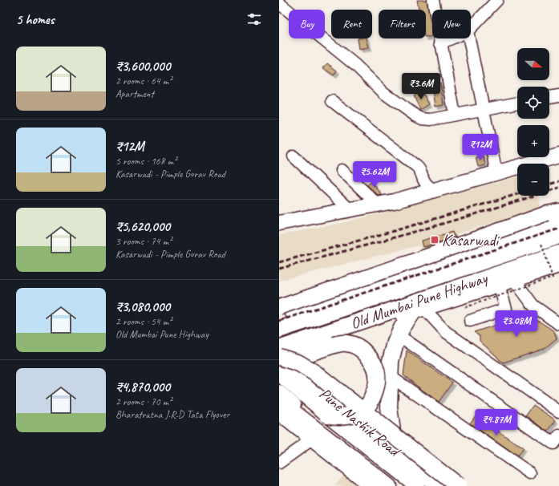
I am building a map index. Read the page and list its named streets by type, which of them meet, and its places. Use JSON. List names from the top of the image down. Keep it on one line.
{"streets":{"highway":["Old Mumbai Pune Highway","Pune Nashik Road"]},"crossings":[["Old Mumbai Pune Highway","Pune Nashik Road"]],"places":{"transit":["Kasarwadi"]},"north":"right","page":{"heading":"5 homes","chip":["Buy","Rent","Filters","New"],"list":[{"name":"₹3,600,000","note":"2 rooms · 64 m² · Apartment"},{"name":"₹12M","note":"5 rooms · 168 m² · Kasarwadi - Pimple Gurav Road"},{"name":"₹5,620,000","note":"3 rooms · 74 m² · Kasarwadi - Pimple Gurav Road"},{"name":"₹3,080,000","note":"2 rooms · 54 m² · Old Mumbai Pune Highway"},{"name":"₹4,870,000","note":"2 rooms · 70 m² · Bharatratna J.R.D Tata Flyover"}],"map_buttons":["+","−"],"price":["₹3.6M","₹12M","₹5.62M","₹3.08M","₹4.87M"]}}
